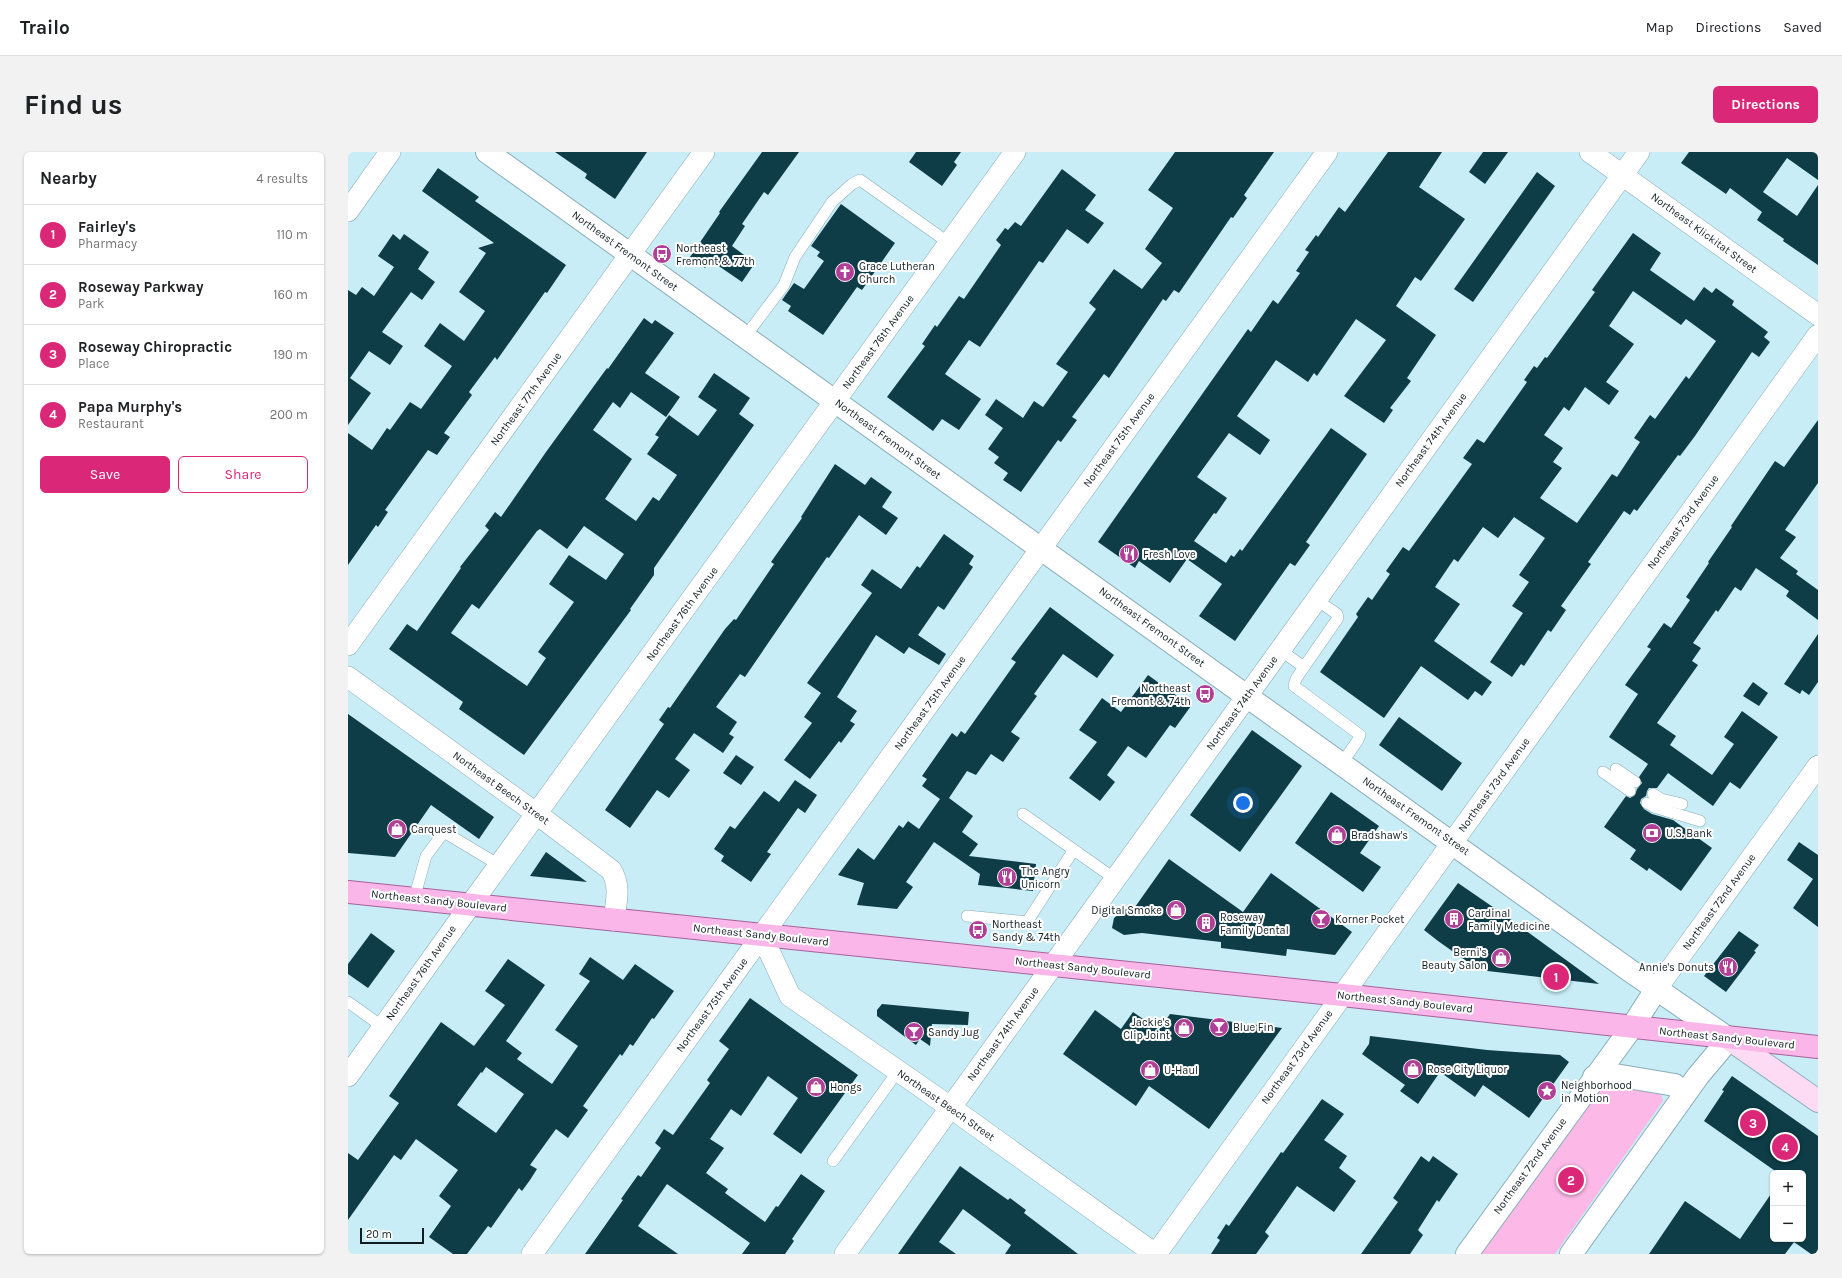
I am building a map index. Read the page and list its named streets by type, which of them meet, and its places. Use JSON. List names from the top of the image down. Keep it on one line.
{"streets":{"main road":["Northeast Fremont Street","Northeast Sandy Boulevard"],"street":["Northeast Klickitat Street","Northeast 76th Avenue","Northeast 77th Avenue","Northeast 75th Avenue","Northeast 74th Avenue","Northeast 73rd Avenue","Northeast Beech Street","Northeast 72nd Avenue"]},"crossings":[["Northeast Klickitat Street","Northeast 74th Avenue"],["Northeast Fremont Street","Northeast 76th Avenue"],["Northeast Fremont Street","Northeast 77th Avenue"],["Northeast Fremont Street","Northeast 75th Avenue"],["Northeast Fremont Street","Northeast 74th Avenue"],["Northeast Fremont Street","Northeast 73rd Avenue"],["Northeast Fremont Street","Northeast Sandy Boulevard"],["Northeast Fremont Street","Northeast 72nd Avenue"],["Northeast 76th Avenue","Northeast Beech Street"],["Northeast 76th Avenue","Northeast Sandy Boulevard"],["Northeast 75th Avenue","Northeast Beech Street"],["Northeast 75th Avenue","Northeast Sandy Boulevard"],["Northeast 74th Avenue","Northeast Beech Street"],["Northeast 74th Avenue","Northeast Sandy Boulevard"],["Northeast 73rd Avenue","Northeast Beech Street"],["Northeast 73rd Avenue","Northeast Sandy Boulevard"],["Northeast Beech Street","Northeast Sandy Boulevard"],["Northeast Sandy Boulevard","Northeast 72nd Avenue"]],"places":{"bus stop":["Northeast Fremont & 77th","Northeast Fremont & 74th","Northeast Sandy & 74th"],"church":["Grace Lutheran Church"],"restaurant":["Fresh Love","The Angry Unicorn","Annie's Donuts"],"shop":["Carquest","Bradshaw's","Digital Smoke","Berni's Beauty Salon","Jackie's Clip Joint","Rose City Liquor","U-Haul","Hongs"],"bank":["U.S. Bank"],"bar":["Korner Pocket","Blue Fin","Sandy Jug"],"building":["Cardinal Family Medicine","Roseway Family Dental"],"place":["Neighborhood in Motion"]},"scale_bar":"20 m","page":{"header":"Trailo","nav":["Map","Directions","Saved"],"buttons":["Directions",["Save","Share"]],"title":"Find us","heading":["Nearby","4 results"],"list":[{"mark":"1","name":"Fairley's","note":"Pharmacy","value":"110 m"},{"mark":"2","name":"Roseway Parkway","note":"Park","value":"160 m"},{"mark":"3","name":"Roseway Chiropractic","note":"Place","value":"190 m"},{"mark":"4","name":"Papa Murphy's","note":"Restaurant","value":"200 m"}],"pins":["1","3","4","2"],"map_buttons":["+","−"],"scale":"20 m"}}
